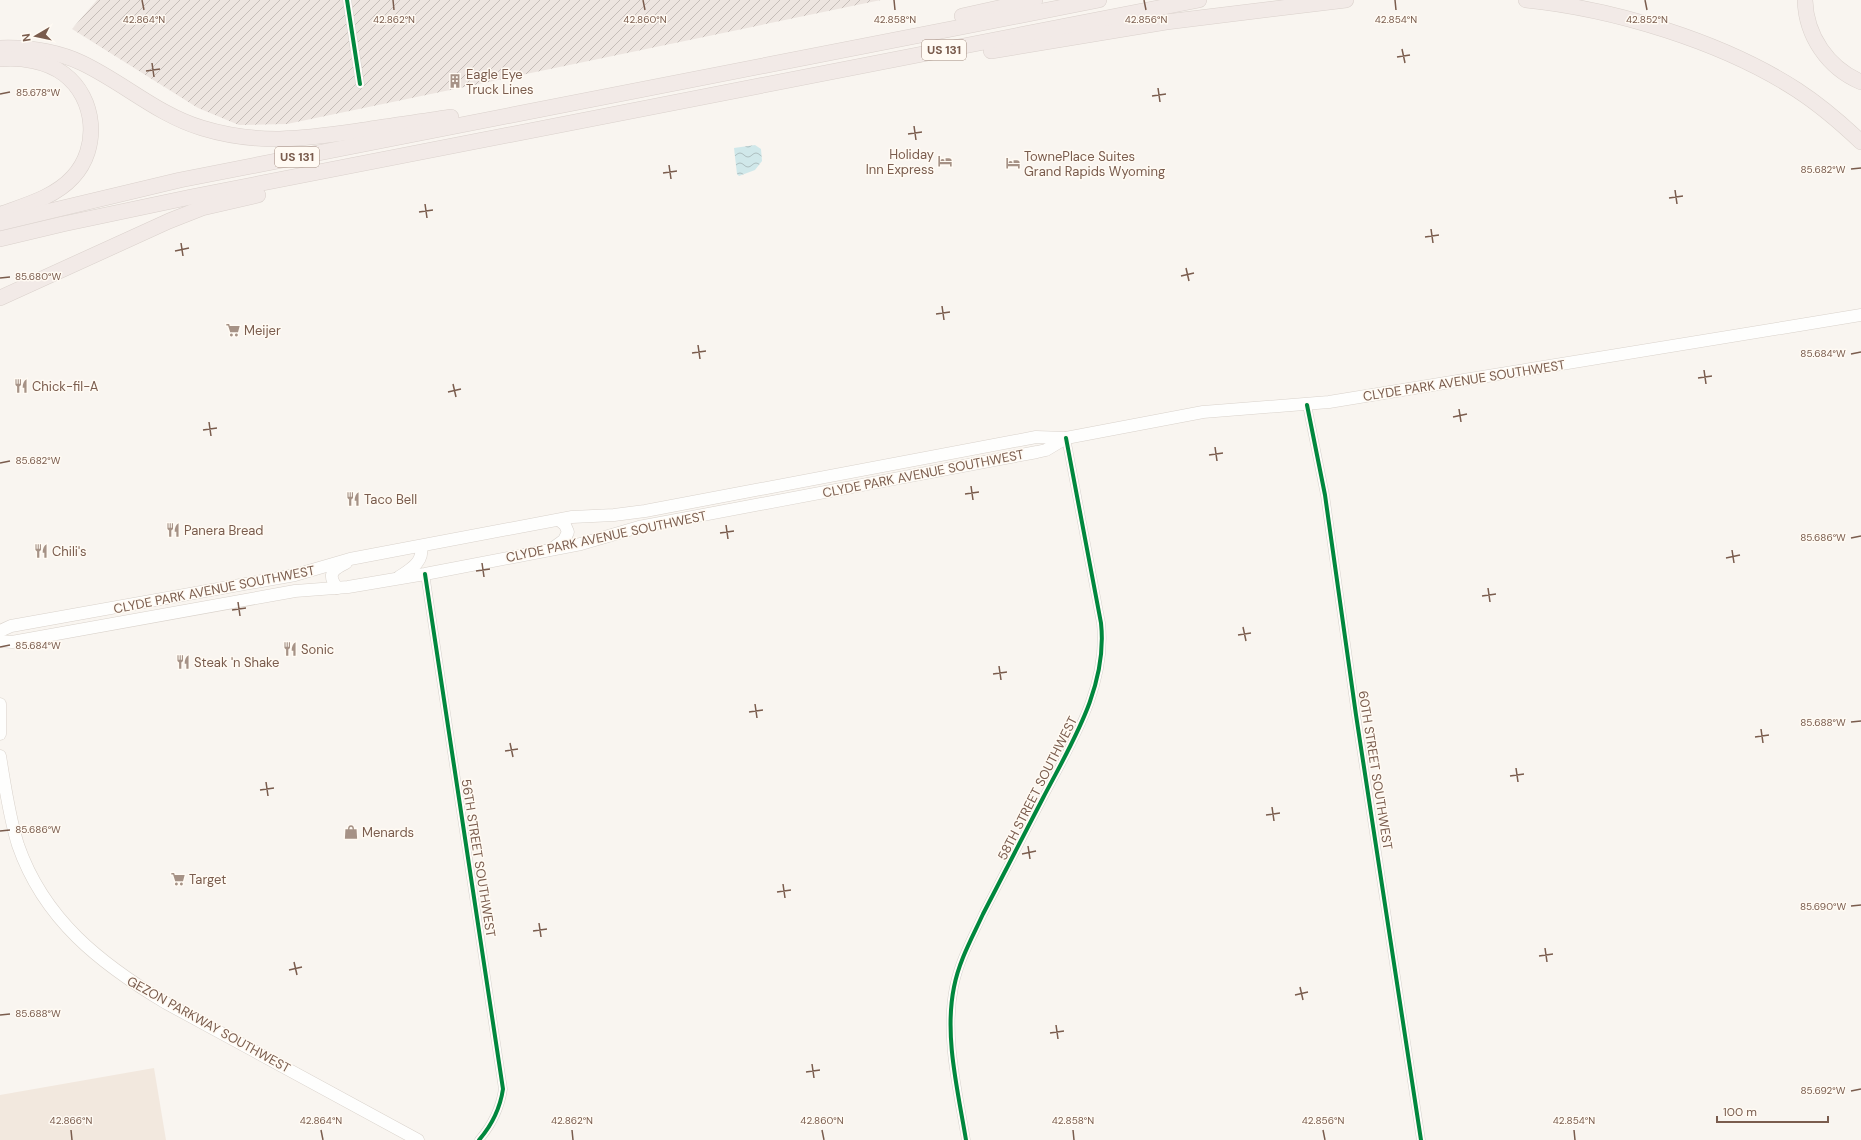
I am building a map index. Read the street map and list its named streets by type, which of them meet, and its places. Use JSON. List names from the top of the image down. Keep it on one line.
{"streets":{"highway":["US 131"],"main road":["CLYDE PARK AVENUE SOUTHWEST","GEZON PARKWAY SOUTHWEST"],"street":["60TH STREET SOUTHWEST","58TH STREET SOUTHWEST","56TH STREET SOUTHWEST"]},"crossings":[["CLYDE PARK AVENUE SOUTHWEST","60TH STREET SOUTHWEST"],["CLYDE PARK AVENUE SOUTHWEST","58TH STREET SOUTHWEST"],["CLYDE PARK AVENUE SOUTHWEST","56TH STREET SOUTHWEST"]],"places":{"building":["Eagle Eye Truck Lines"],"hotel":["Holiday Inn Express","TownePlace Suites Grand Rapids Wyoming"],"supermarket":["Meijer","Target"],"restaurant":["Chick-fil-A","Taco Bell","Panera Bread","Chili's","Sonic","Steak 'n Shake"],"shop":["Menards"]},"scale_bar":"100 m","north":"left","coordinates":["42.864°N","42.862°N","42.860°N","42.858°N","42.856°N","42.854°N","42.852°N","85.678°W","85.682°W","85.680°W","85.684°W","85.686°W","85.688°W","85.690°W","85.692°W","42.866°N"]}
